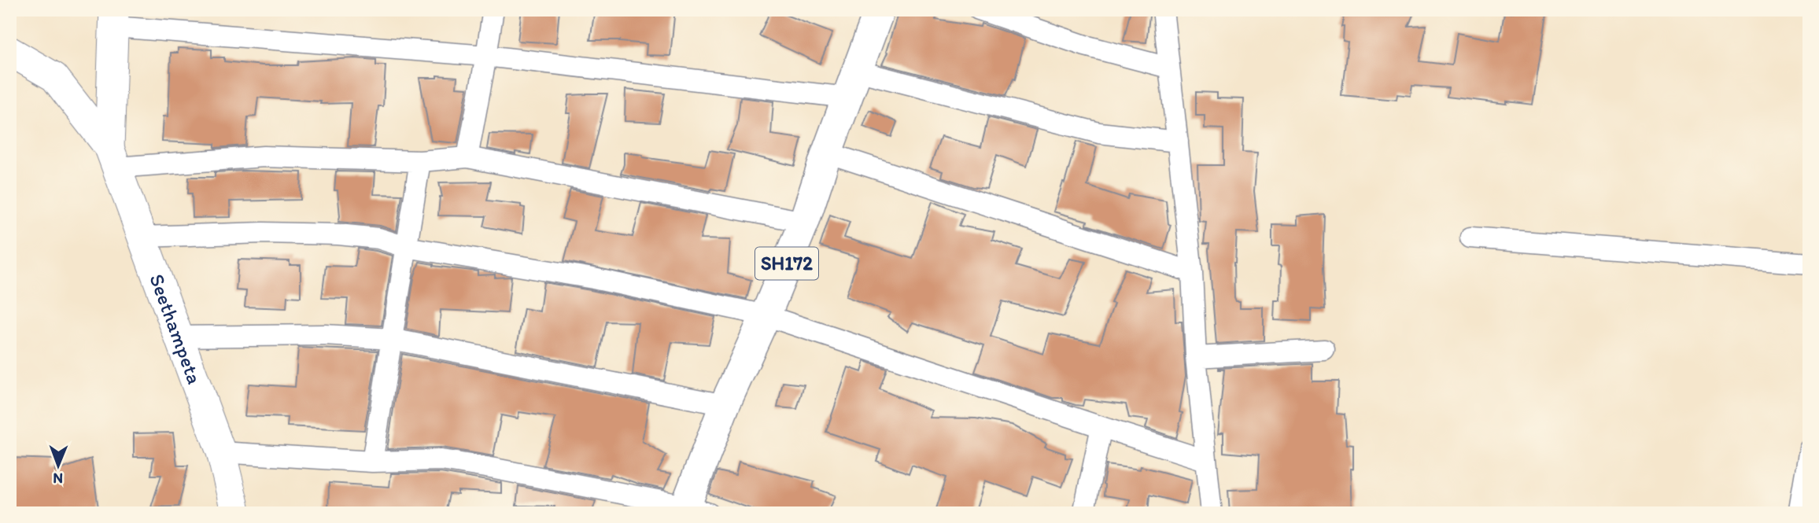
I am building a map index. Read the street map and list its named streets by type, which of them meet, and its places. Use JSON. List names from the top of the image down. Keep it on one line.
{"streets":{"main road":["SH172"],"street":["Seethampeta"]},"north":"bottom"}
